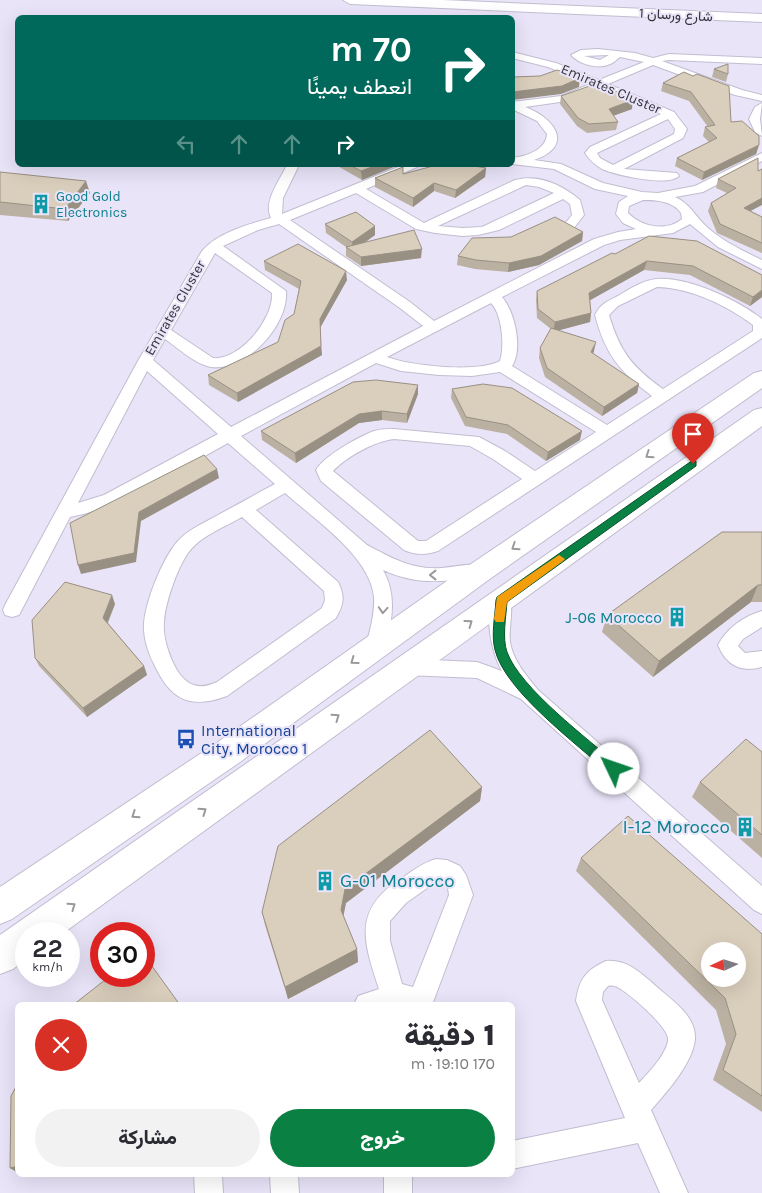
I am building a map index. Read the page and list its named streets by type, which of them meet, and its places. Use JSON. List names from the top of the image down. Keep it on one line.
{"streets":{"street":["شارع ورسان 1","Emirates Cluster"]},"places":{"building":["Good Gold Electronics","J-06 Morocco","I-12 Morocco","G-01 Morocco"],"bus stop":["International City, Morocco 1"]},"north":"left","page":{"turn":["70 m","انعطف يمينًا"],"speed":"22 km/h","limit":"30","heading":["1 دقيقة","170 m · 19:10"],"buttons":["خروج","مشاركة"]}}
